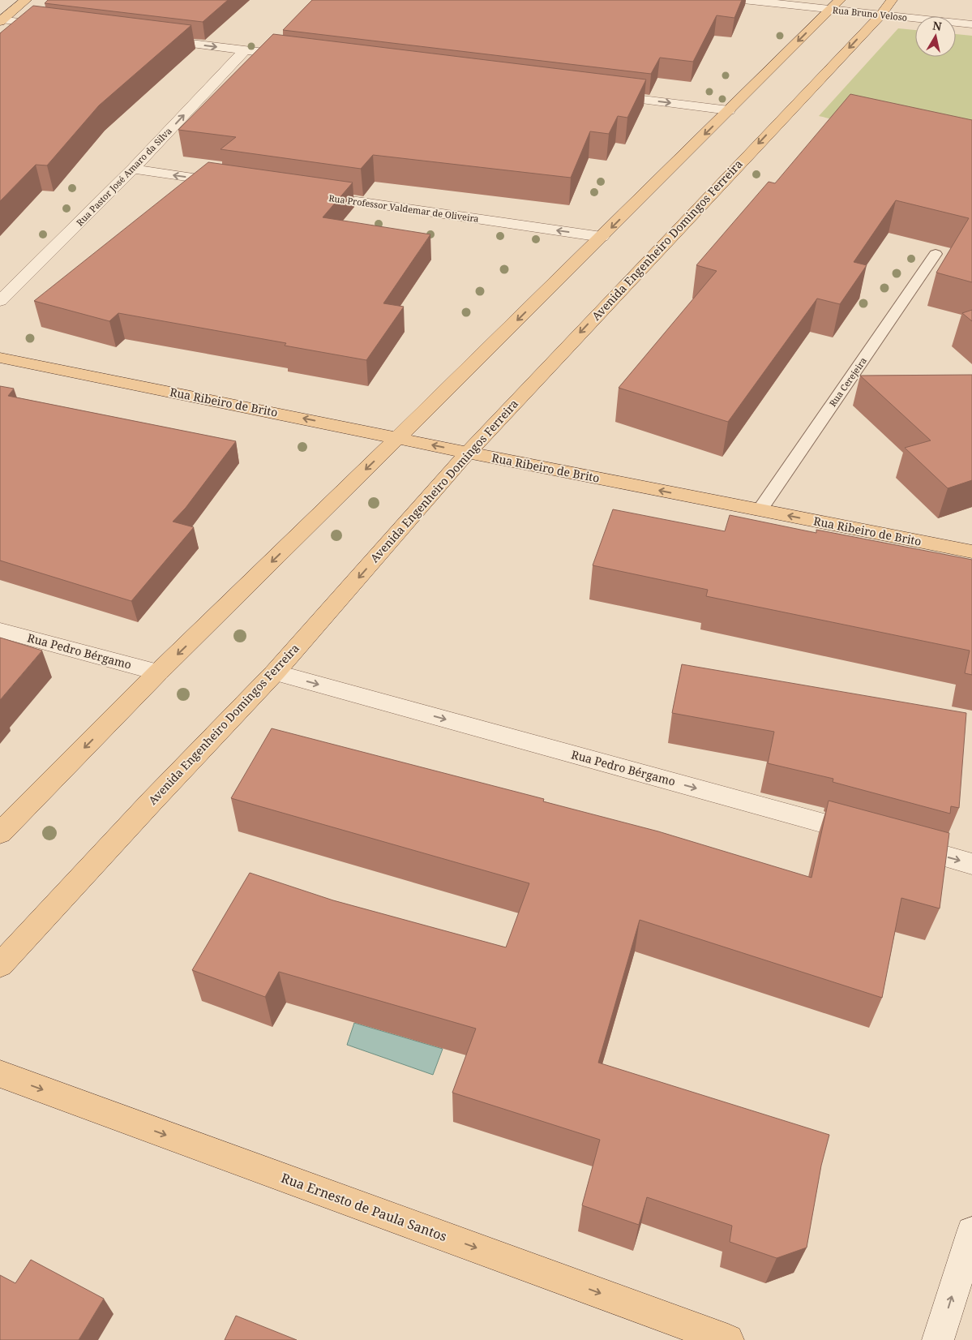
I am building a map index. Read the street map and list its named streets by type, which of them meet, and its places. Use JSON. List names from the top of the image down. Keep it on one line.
{"streets":{"main road":["Avenida Engenheiro Domingos Ferreira","Rua Ribeiro de Brito","Rua Ernesto de Paula Santos"],"street":["Rua Bruno Veloso","Rua Pastor José Amaro da Silva","Rua Professor Valdemar de Oliveira","Rua Pedro Bérgamo"],"lane":["Rua Cerejeira"]},"crossings":[["Rua Bruno Veloso","Avenida Engenheiro Domingos Ferreira"],["Avenida Engenheiro Domingos Ferreira","Rua Ribeiro de Brito"],["Avenida Engenheiro Domingos Ferreira","Rua Pedro Bérgamo"],["Rua Cerejeira","Rua Ribeiro de Brito"]],"one_way":["Rua Pastor José Amaro da Silva","Rua Professor Valdemar de Oliveira","Rua Ribeiro de Brito","Rua Pedro Bérgamo","Rua Ernesto de Paula Santos"],"north":"top"}
